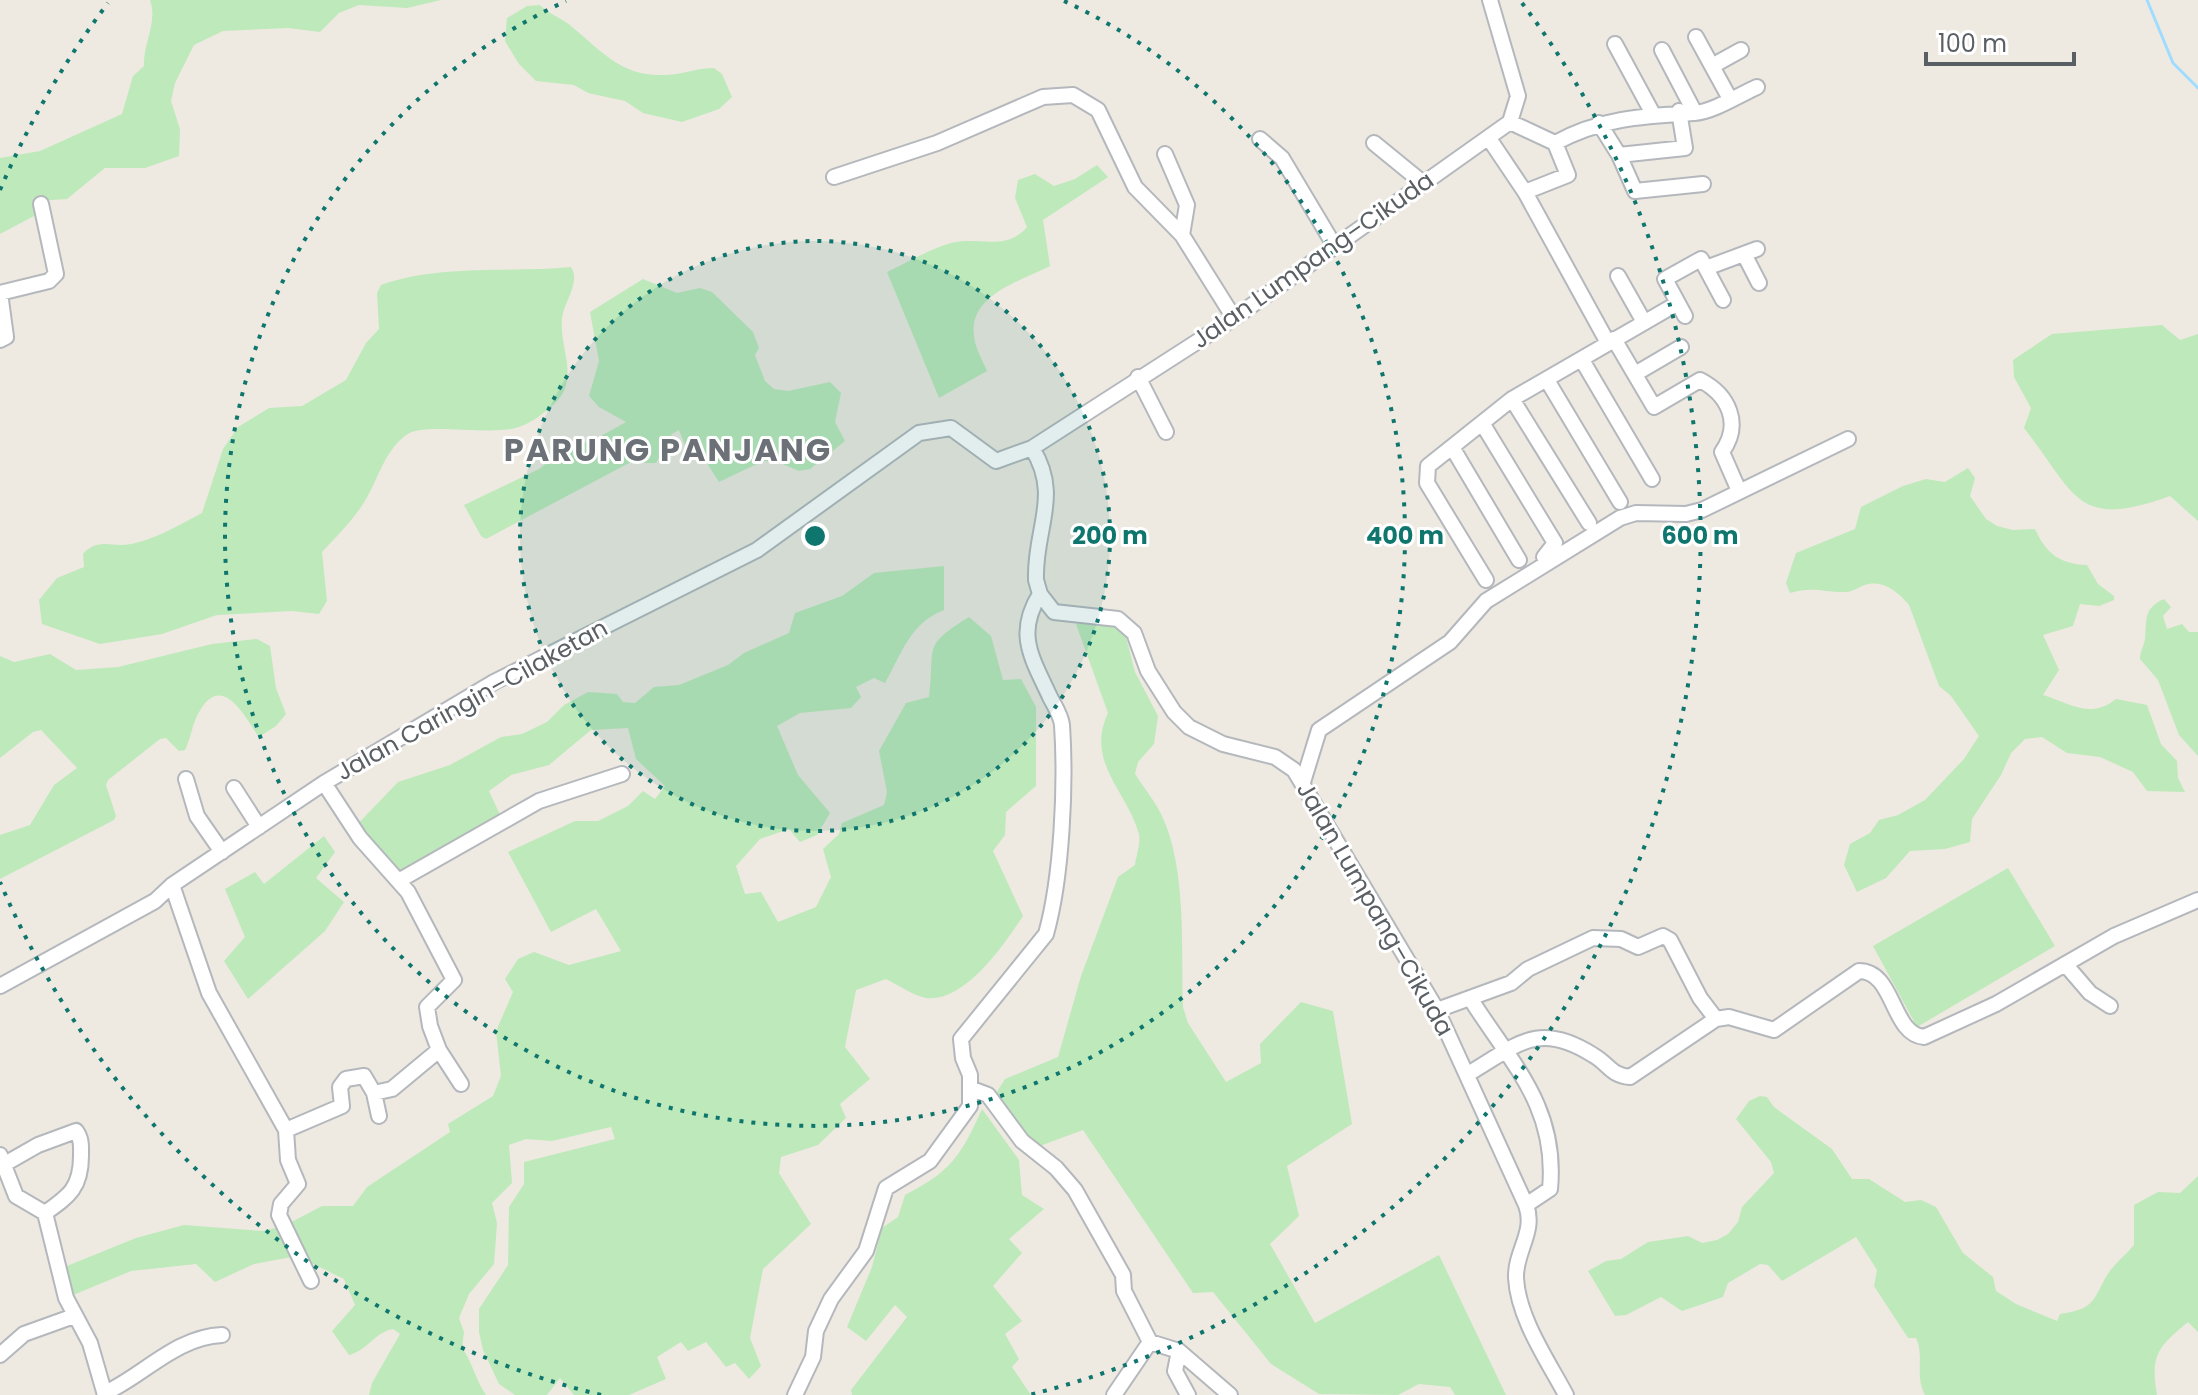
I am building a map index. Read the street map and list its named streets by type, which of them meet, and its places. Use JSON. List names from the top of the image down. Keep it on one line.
{"streets":{"street":["Jalan Lumpang–Cikuda","Jalan Caringin–Cilaketan"]},"crossings":[["Jalan Lumpang–Cikuda","Jalan Caringin–Cilaketan"]],"districts":["PARUNG PANJANG"],"scale_bar":"100 m","rings":["200 m","400 m","600 m"]}
